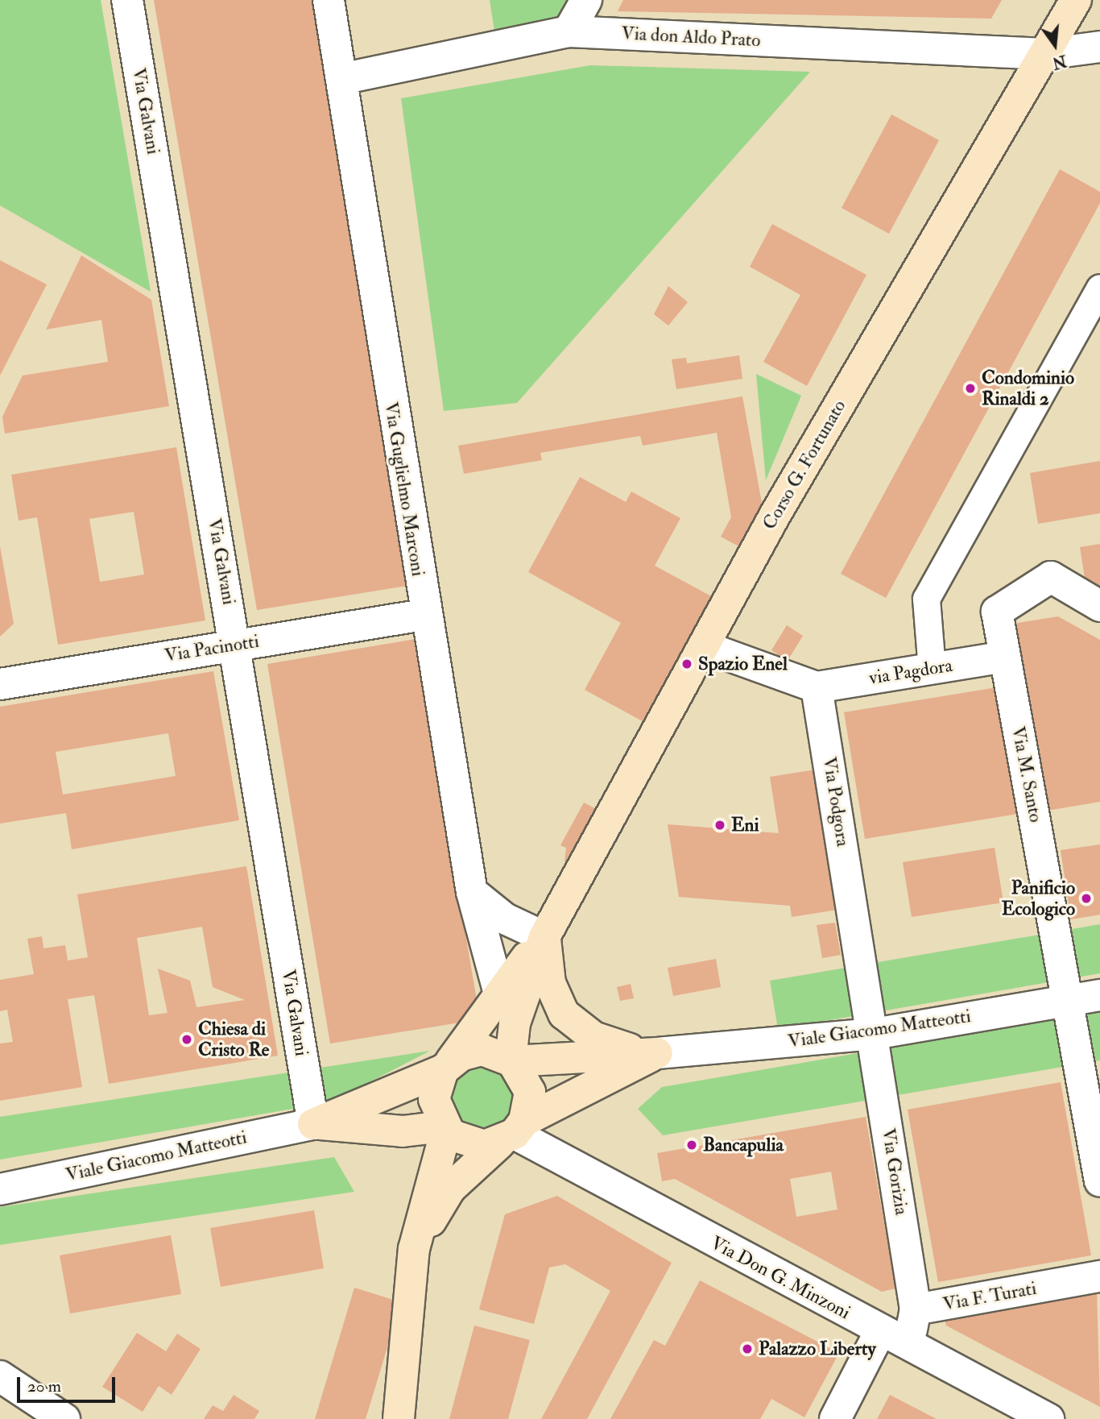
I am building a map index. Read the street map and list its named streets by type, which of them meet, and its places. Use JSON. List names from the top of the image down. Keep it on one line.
{"streets":{"main road":["Corso G. Fortunato"],"street":["Via don Aldo Prato","Via Galvani","Via Guglielmo Marconi","Via Pacinotti","via Pagdora","Via M. Santo","Via Podgora","Viale Giacomo Matteotti","Via Gorizia","Via Don G. Minzoni","Via F. Turati"]},"crossings":[["Via don Aldo Prato","Corso G. Fortunato"],["Via don Aldo Prato","Via Guglielmo Marconi"],["Via Galvani","Via Pacinotti"],["Via Galvani","Viale Giacomo Matteotti"],["Via Guglielmo Marconi","Via Pacinotti"],["via Pagdora","Via M. Santo"],["via Pagdora","Via Podgora"],["Via M. Santo","Viale Giacomo Matteotti"],["Via Podgora","Viale Giacomo Matteotti"],["Via Podgora","Via Gorizia"],["Viale Giacomo Matteotti","Via Gorizia"],["Via Gorizia","Via F. Turati"]],"places":["Condominio Rinaldi 2","Spazio Enel","Eni","Panificio Ecologico","Chiesa di Cristo Re","Bancapulia","Palazzo Liberty"],"scale_bar":"20 m","north":"bottom"}
